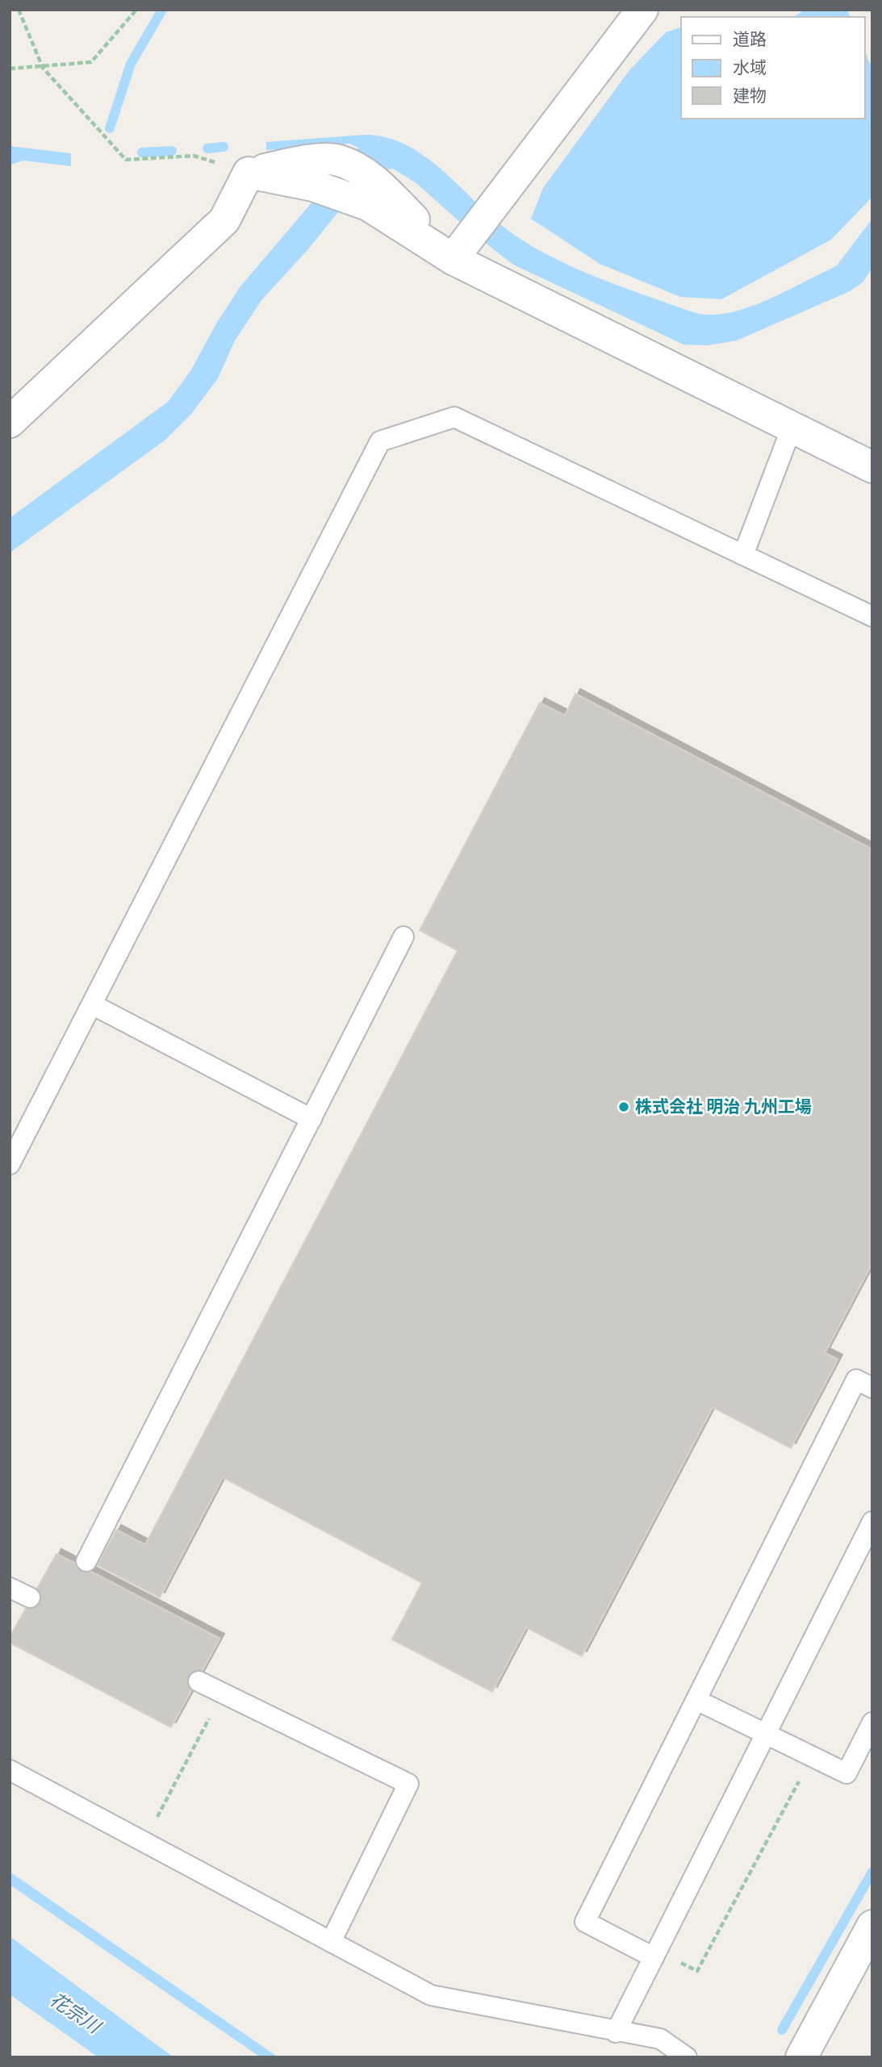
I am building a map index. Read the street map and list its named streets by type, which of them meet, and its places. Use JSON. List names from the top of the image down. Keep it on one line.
{"water":["花宗川"],"places":["株式会社 明治 九州工場"],"legend":["道路","水域","建物"]}
